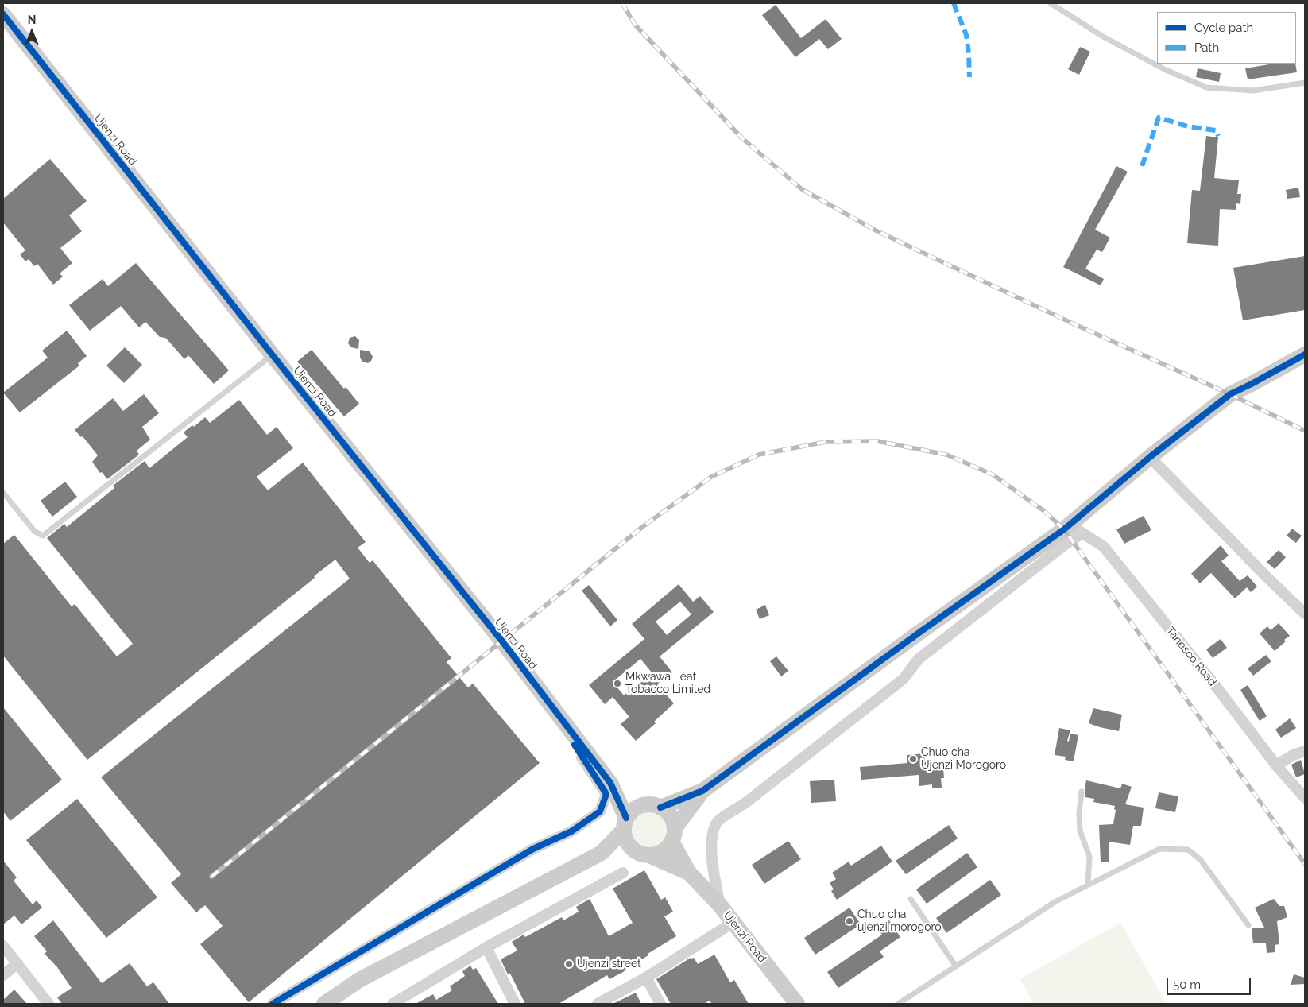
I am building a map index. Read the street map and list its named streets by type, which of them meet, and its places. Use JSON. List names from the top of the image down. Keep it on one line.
{"streets":{"street":["Ujenzi Road","Tanesco Road"]},"places":["Mkwawa Leaf Tobacco Limited","Chuo cha Ujenzi Morogoro","Chuo cha ujenzi morogoro","Ujenzi street"],"legend":["Cycle path","Path"],"scale_bar":"50 m","north":"top"}
